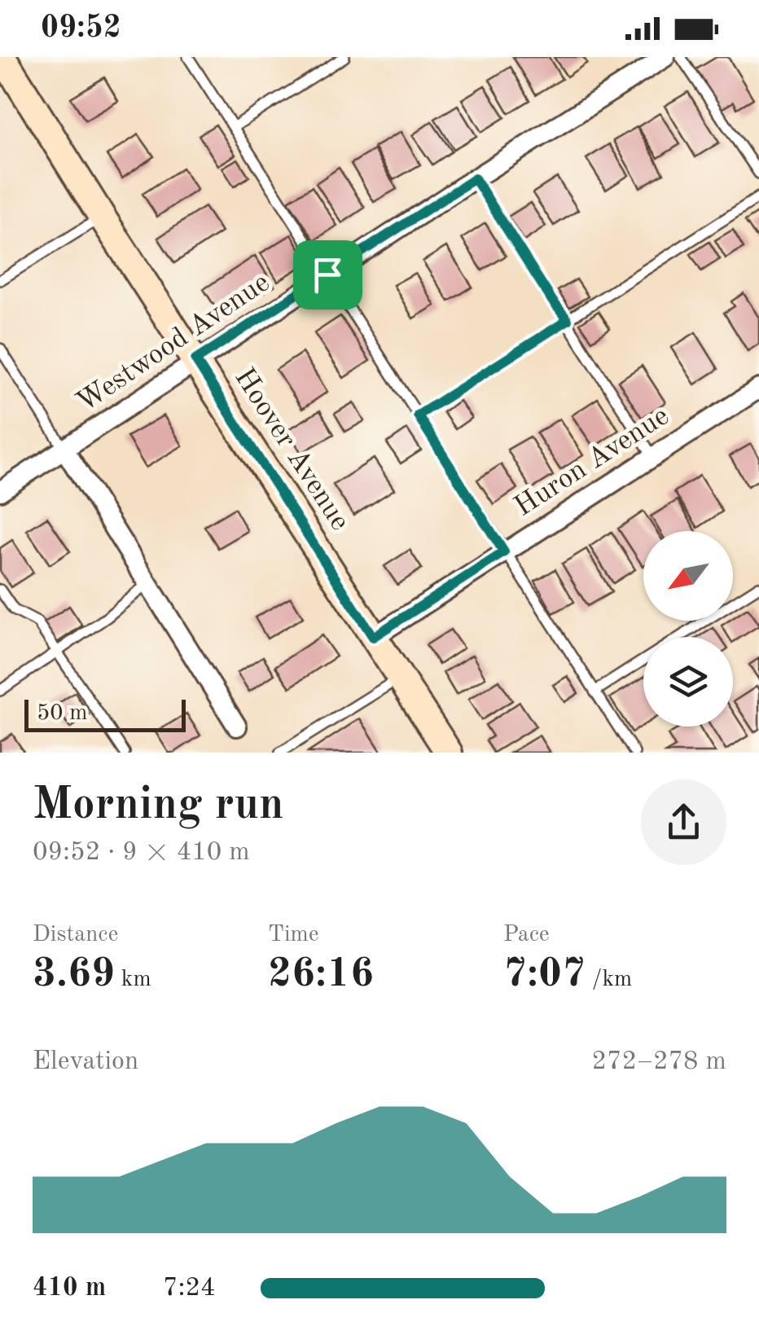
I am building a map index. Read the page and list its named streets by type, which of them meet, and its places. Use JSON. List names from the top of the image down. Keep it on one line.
{"streets":{"street":["Westwood Avenue","Hoover Avenue","Huron Avenue"]},"crossings":[["Westwood Avenue","Hoover Avenue"],["Hoover Avenue","Huron Avenue"]],"scale_bar":"50 m","north":"bottom left","page":{"status":"09:52","scale":"50 m","heading":["Morning run","09:52 · 9 × 410 m"],"stats":[["Distance","3.69 km"],["Time","26:16"],["Pace","7:07 /km"]],"chart":["Elevation","272–278 m"],"list":[{"name":"410 m","note":"7:24"}]}}
